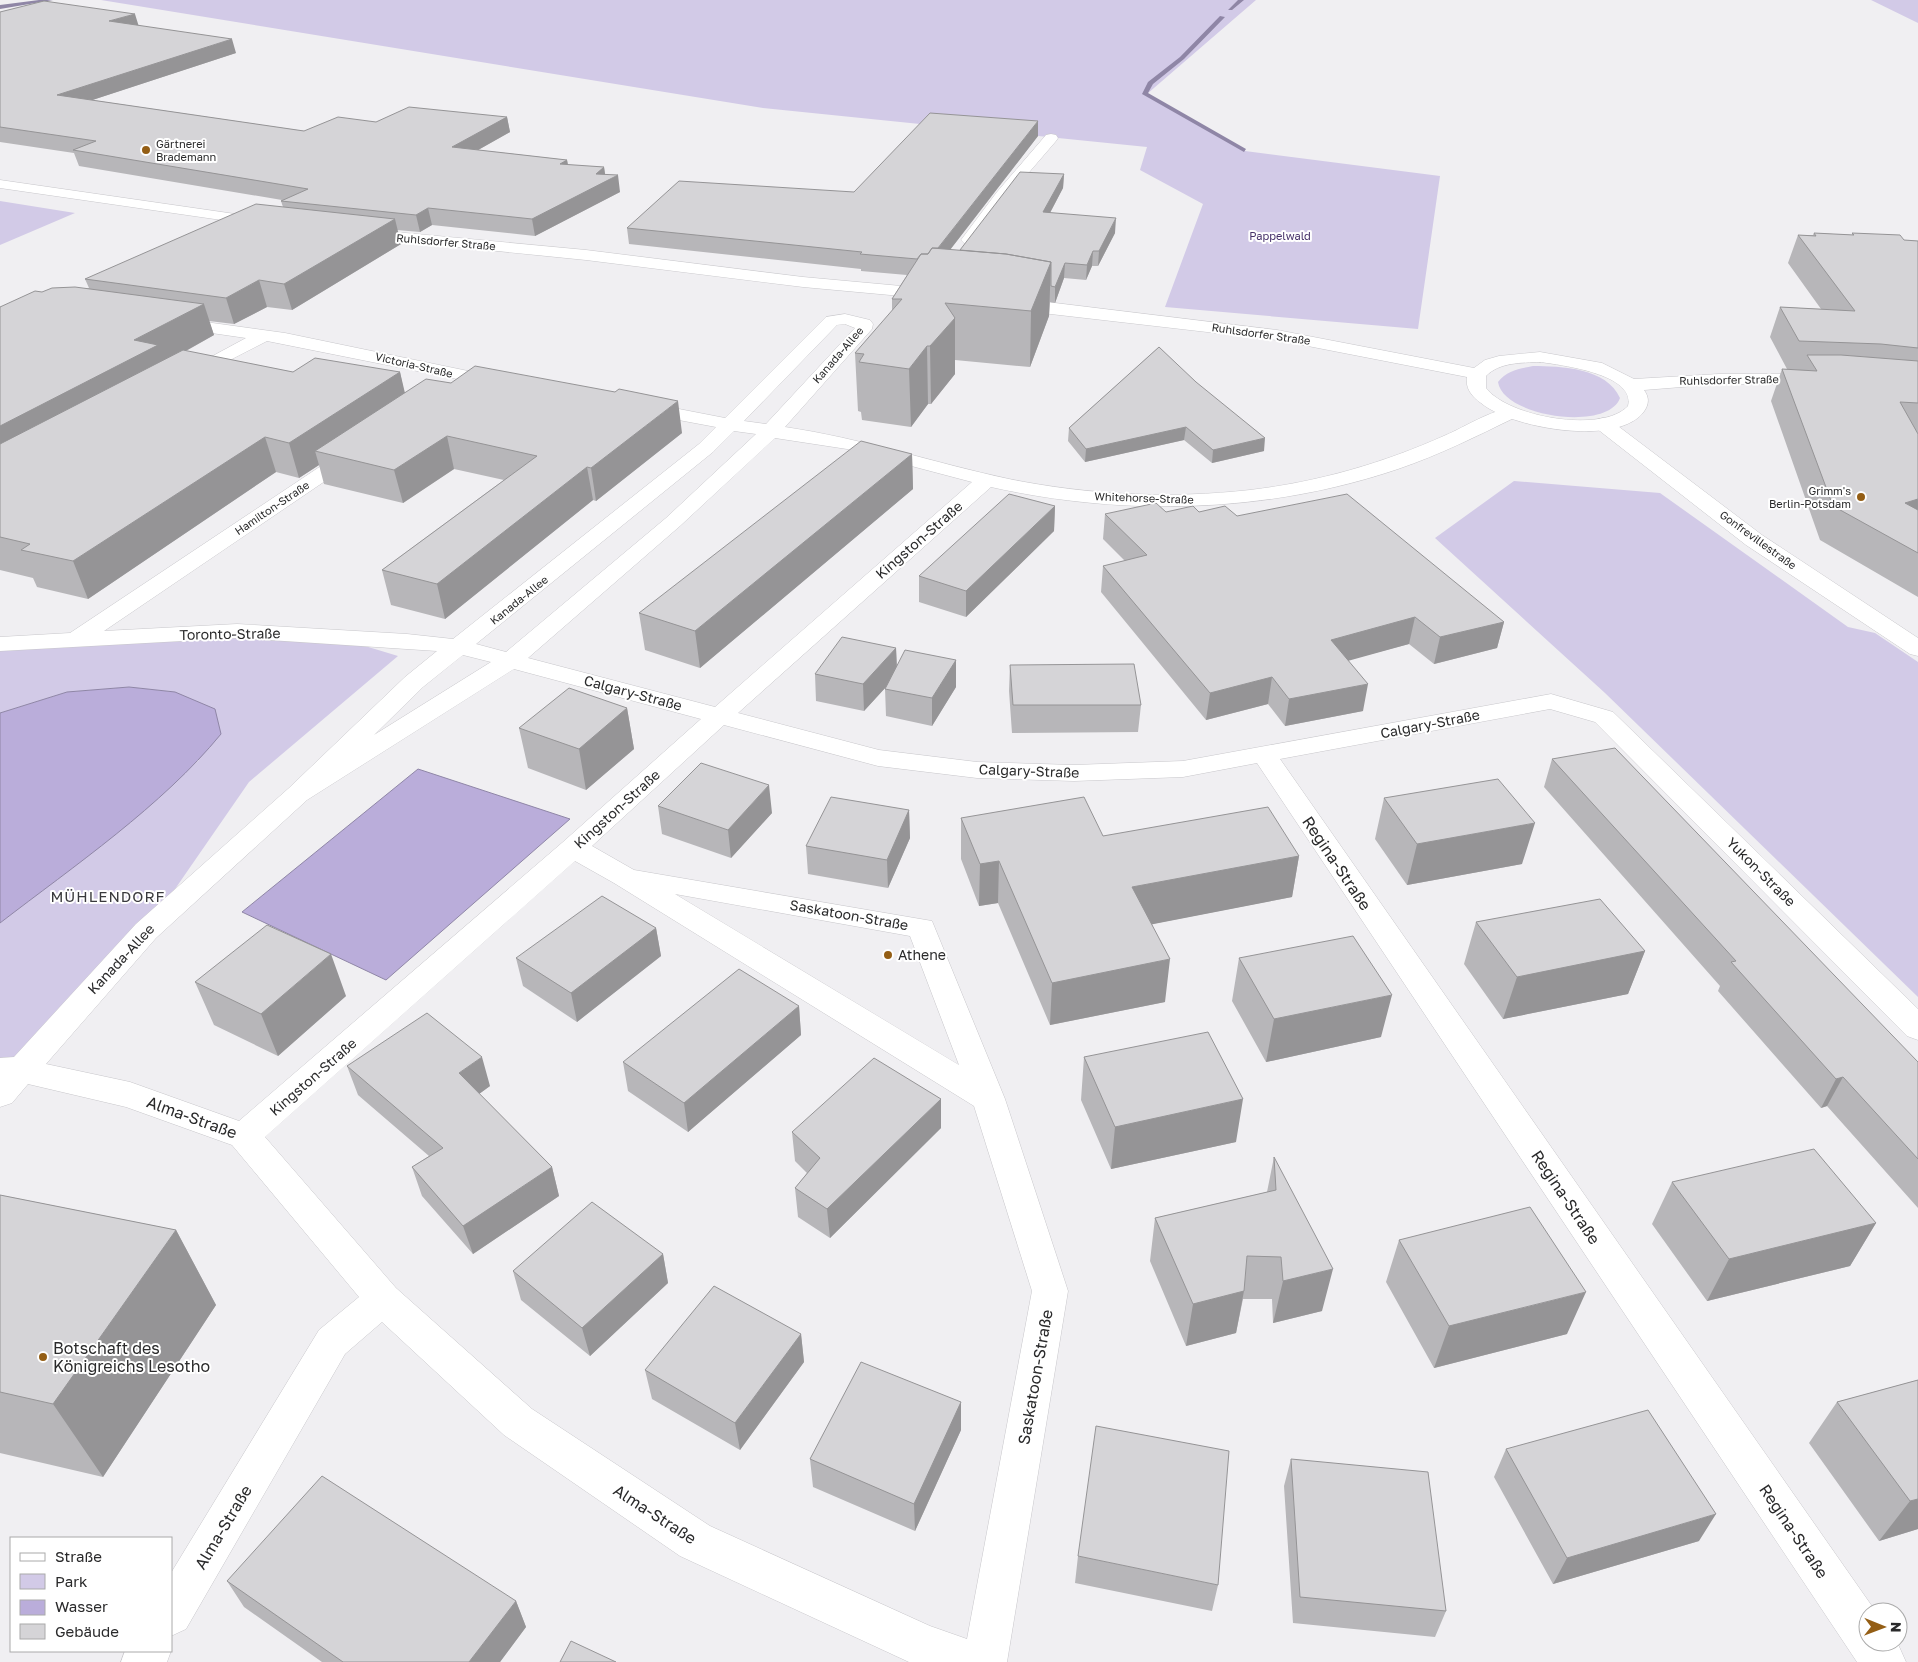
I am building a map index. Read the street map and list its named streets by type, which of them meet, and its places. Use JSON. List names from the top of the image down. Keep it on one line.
{"streets":{"street":["Ruhlsdorfer Straße","Kanada-Allee","Victoria-Straße","Whitehorse-Straße","Hamilton-Straße","Kingston-Straße","Gonfrevillestraße","Toronto-Straße","Calgary-Straße","Regina-Straße","Yukon-Straße","Saskatoon-Straße","Alma-Straße"]},"crossings":[["Kanada-Allee","Whitehorse-Straße"],["Kanada-Allee","Toronto-Straße"],["Kanada-Allee","Calgary-Straße"],["Kanada-Allee","Alma-Straße"],["Whitehorse-Straße","Kingston-Straße"],["Hamilton-Straße","Toronto-Straße"],["Kingston-Straße","Calgary-Straße"],["Kingston-Straße","Saskatoon-Straße"],["Kingston-Straße","Alma-Straße"],["Toronto-Straße","Calgary-Straße"],["Calgary-Straße","Regina-Straße"],["Calgary-Straße","Yukon-Straße"]],"districts":["MÜHLENDORF"],"parks":["Pappelwald"],"places":["Gärtnerei Brademann","Grimm's Berlin-Potsdam","Athene","Botschaft des Königreichs Lesotho"],"legend":["Straße","Park","Wasser","Gebäude"],"north":"right"}
